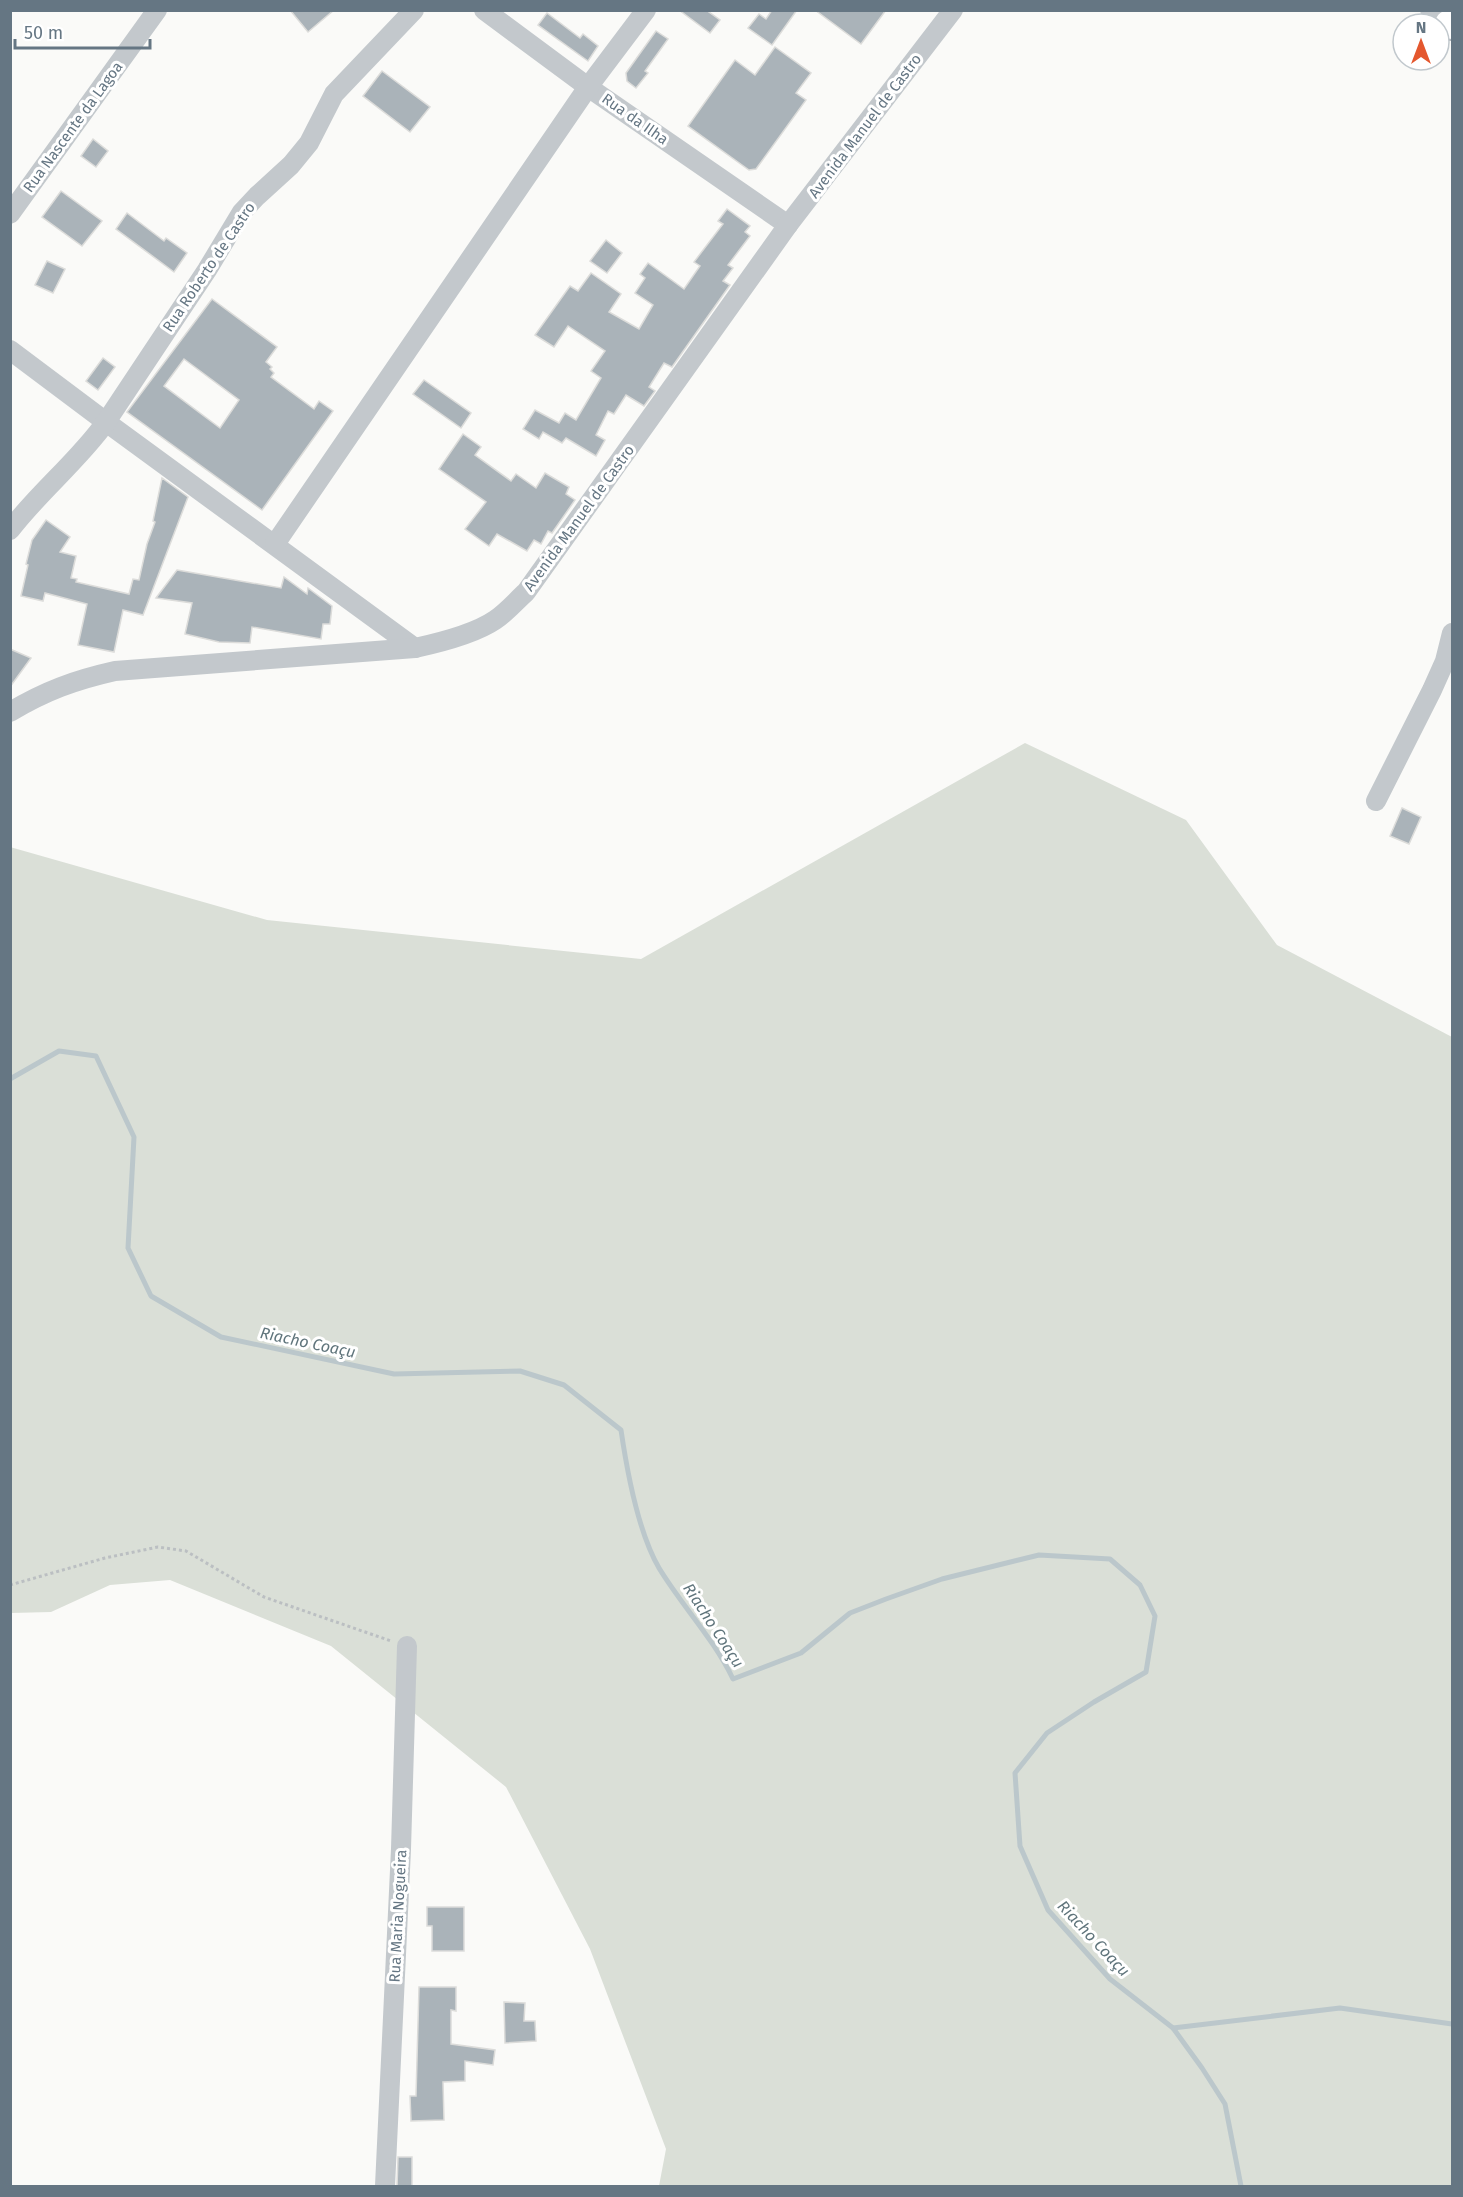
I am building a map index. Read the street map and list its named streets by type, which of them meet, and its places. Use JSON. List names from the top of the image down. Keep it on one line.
{"streets":{"street":["Rua da Ilha","Avenida Manuel de Castro","Rua Nascente da Lagoa","Rua Roberto de Castro","Rua Maria Nogueira"]},"crossings":[["Rua da Ilha","Avenida Manuel de Castro"]],"water":["Riacho Coaçu"],"scale_bar":"50 m","north":"top"}
